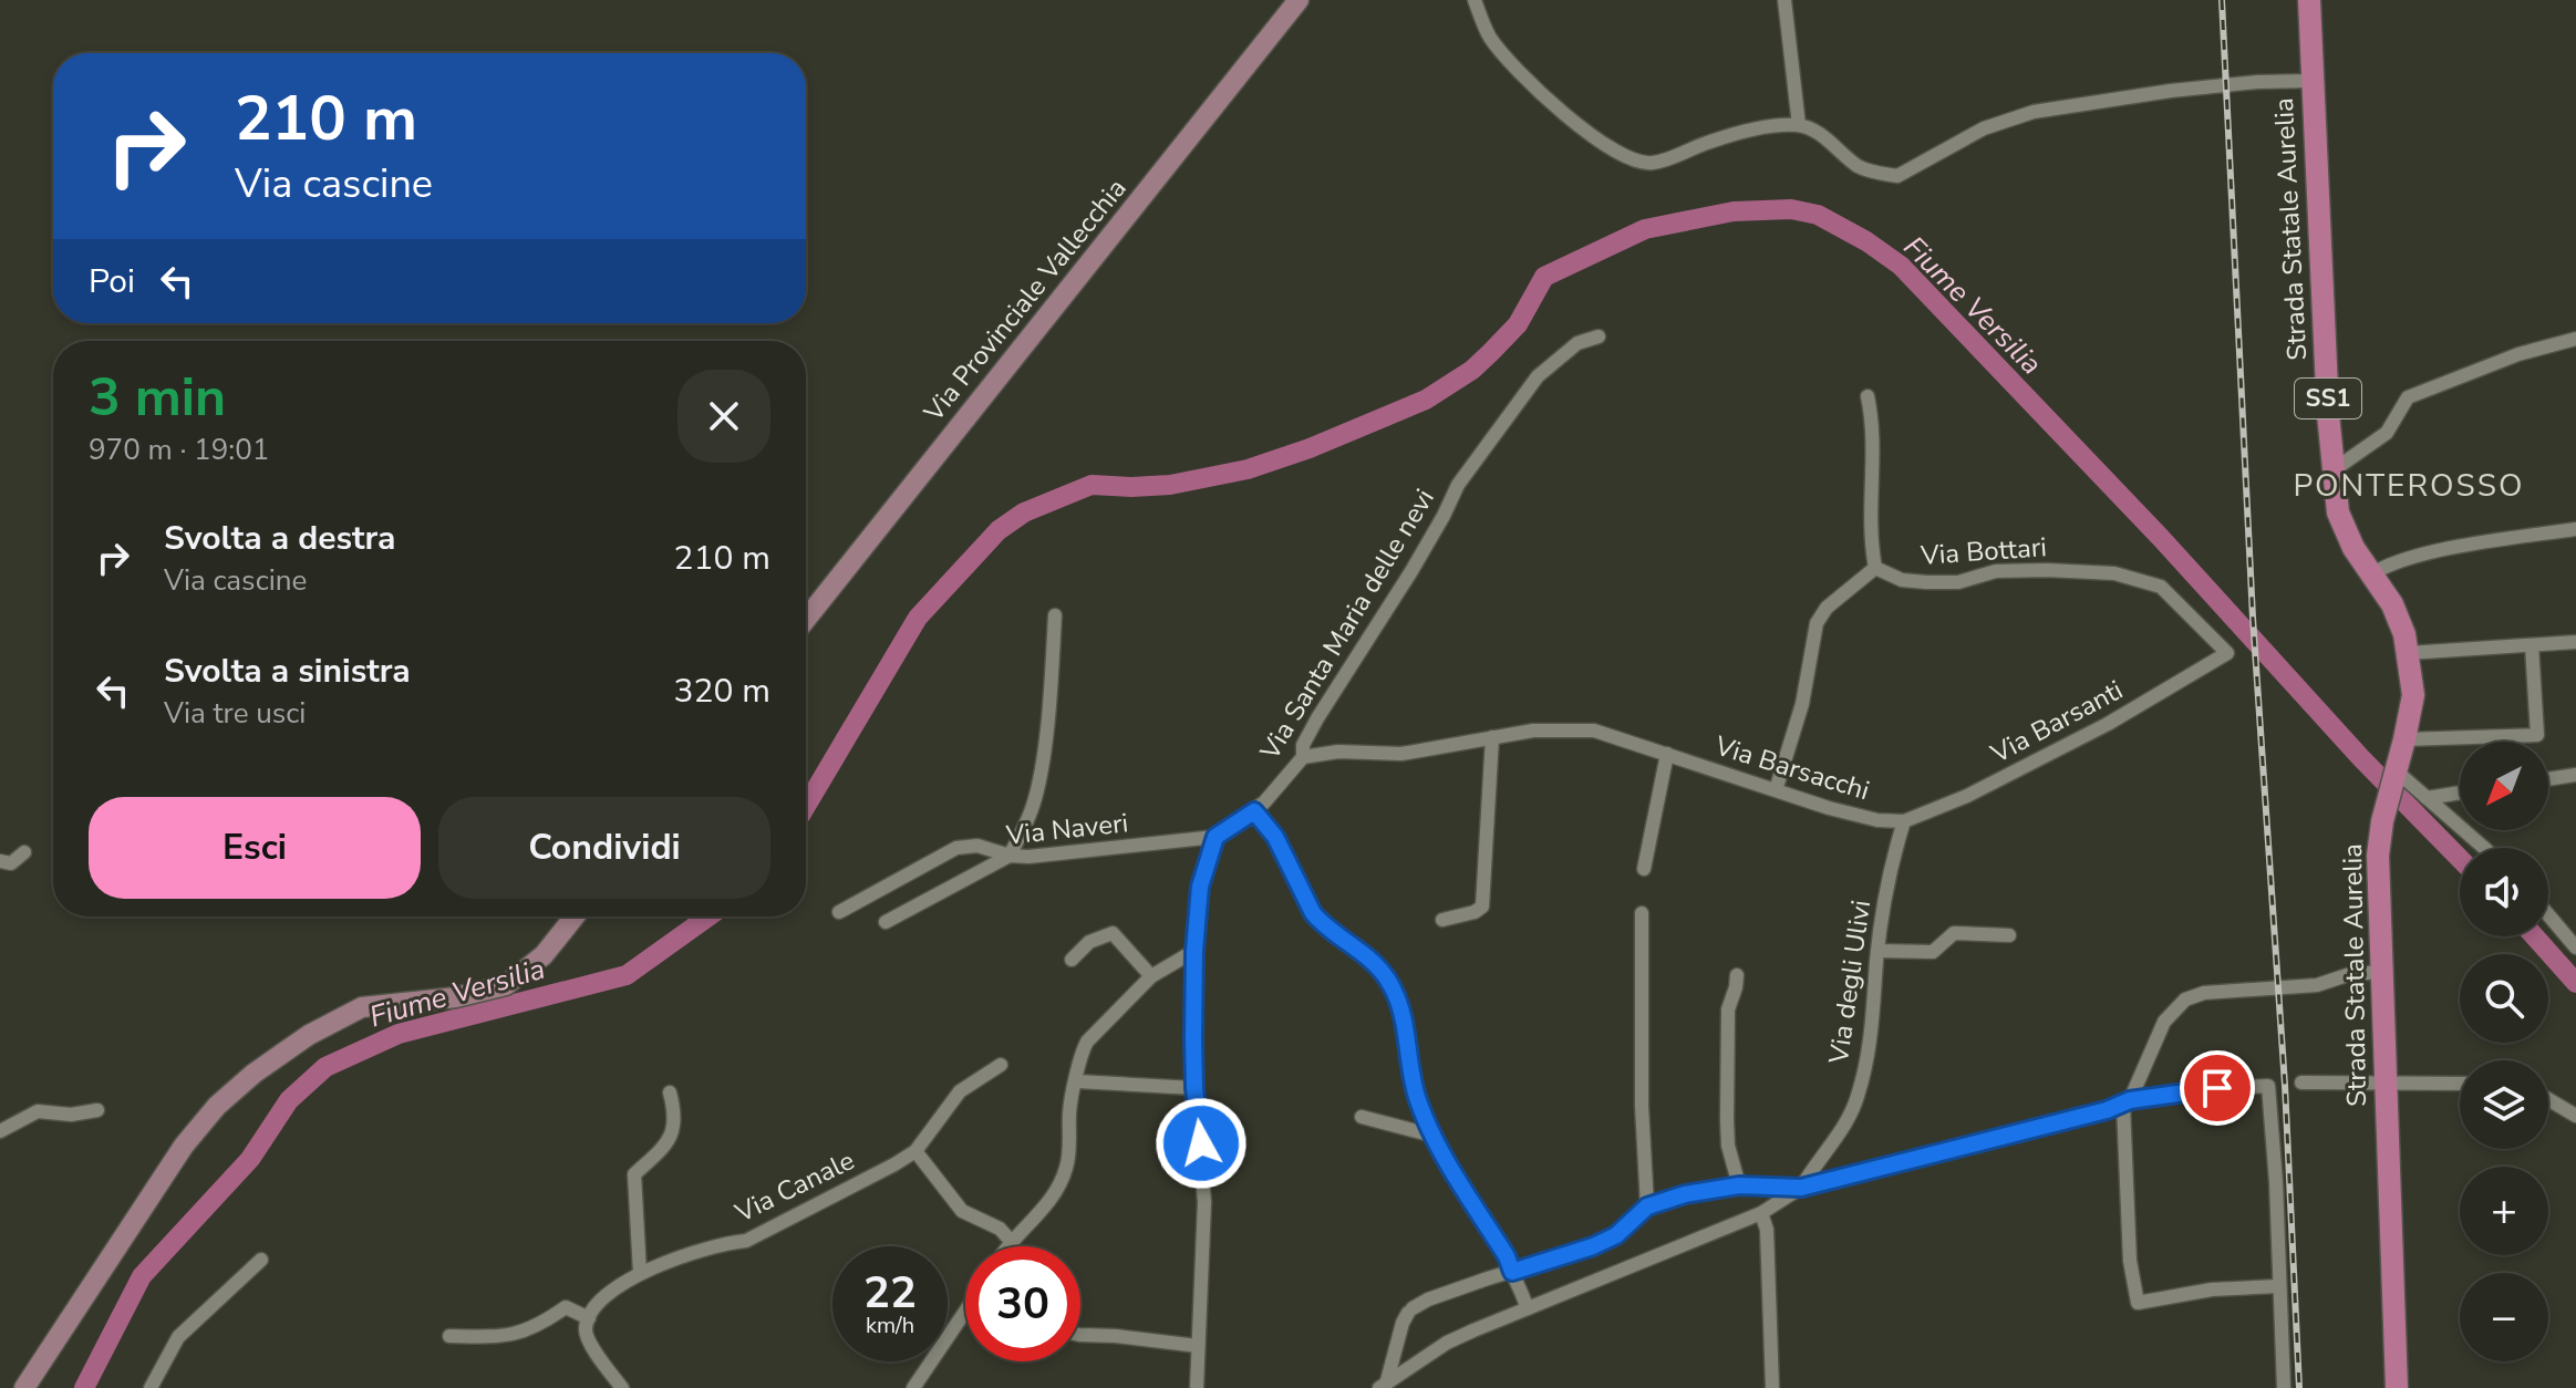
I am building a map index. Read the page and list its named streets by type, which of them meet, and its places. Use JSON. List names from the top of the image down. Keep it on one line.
{"streets":{"main road":["Strada Statale Aurelia","Via Provinciale Vallecchia","SS1"],"street":["Via Bottari","Via Santa Maria delle nevi","Via Barsanti","Via Barsacchi","Via Naveri","Via degli Ulivi","Via Canale"]},"crossings":[["Via Bottari","Via Barsanti"],["Via Santa Maria delle nevi","Via Barsacchi"],["Via Santa Maria delle nevi","Via Naveri"],["Via Barsanti","Via Barsacchi"],["Via Barsanti","Via degli Ulivi"],["Via Barsacchi","Via degli Ulivi"]],"districts":["PONTEROSSO"],"water":["Fiume Versilia"],"north":"bottom left","page":{"turn":["210 m","Via cascine"],"then":"Poi","heading":["3 min","970 m · 19:01"],"list":[{"name":"Svolta a destra","note":"Via cascine","value":"210 m"},{"name":"Svolta a sinistra","note":"Via tre usci","value":"320 m"}],"map_buttons":["+","−"],"buttons":["Esci","Condividi"],"speed":"22 km/h","limit":"30"}}
